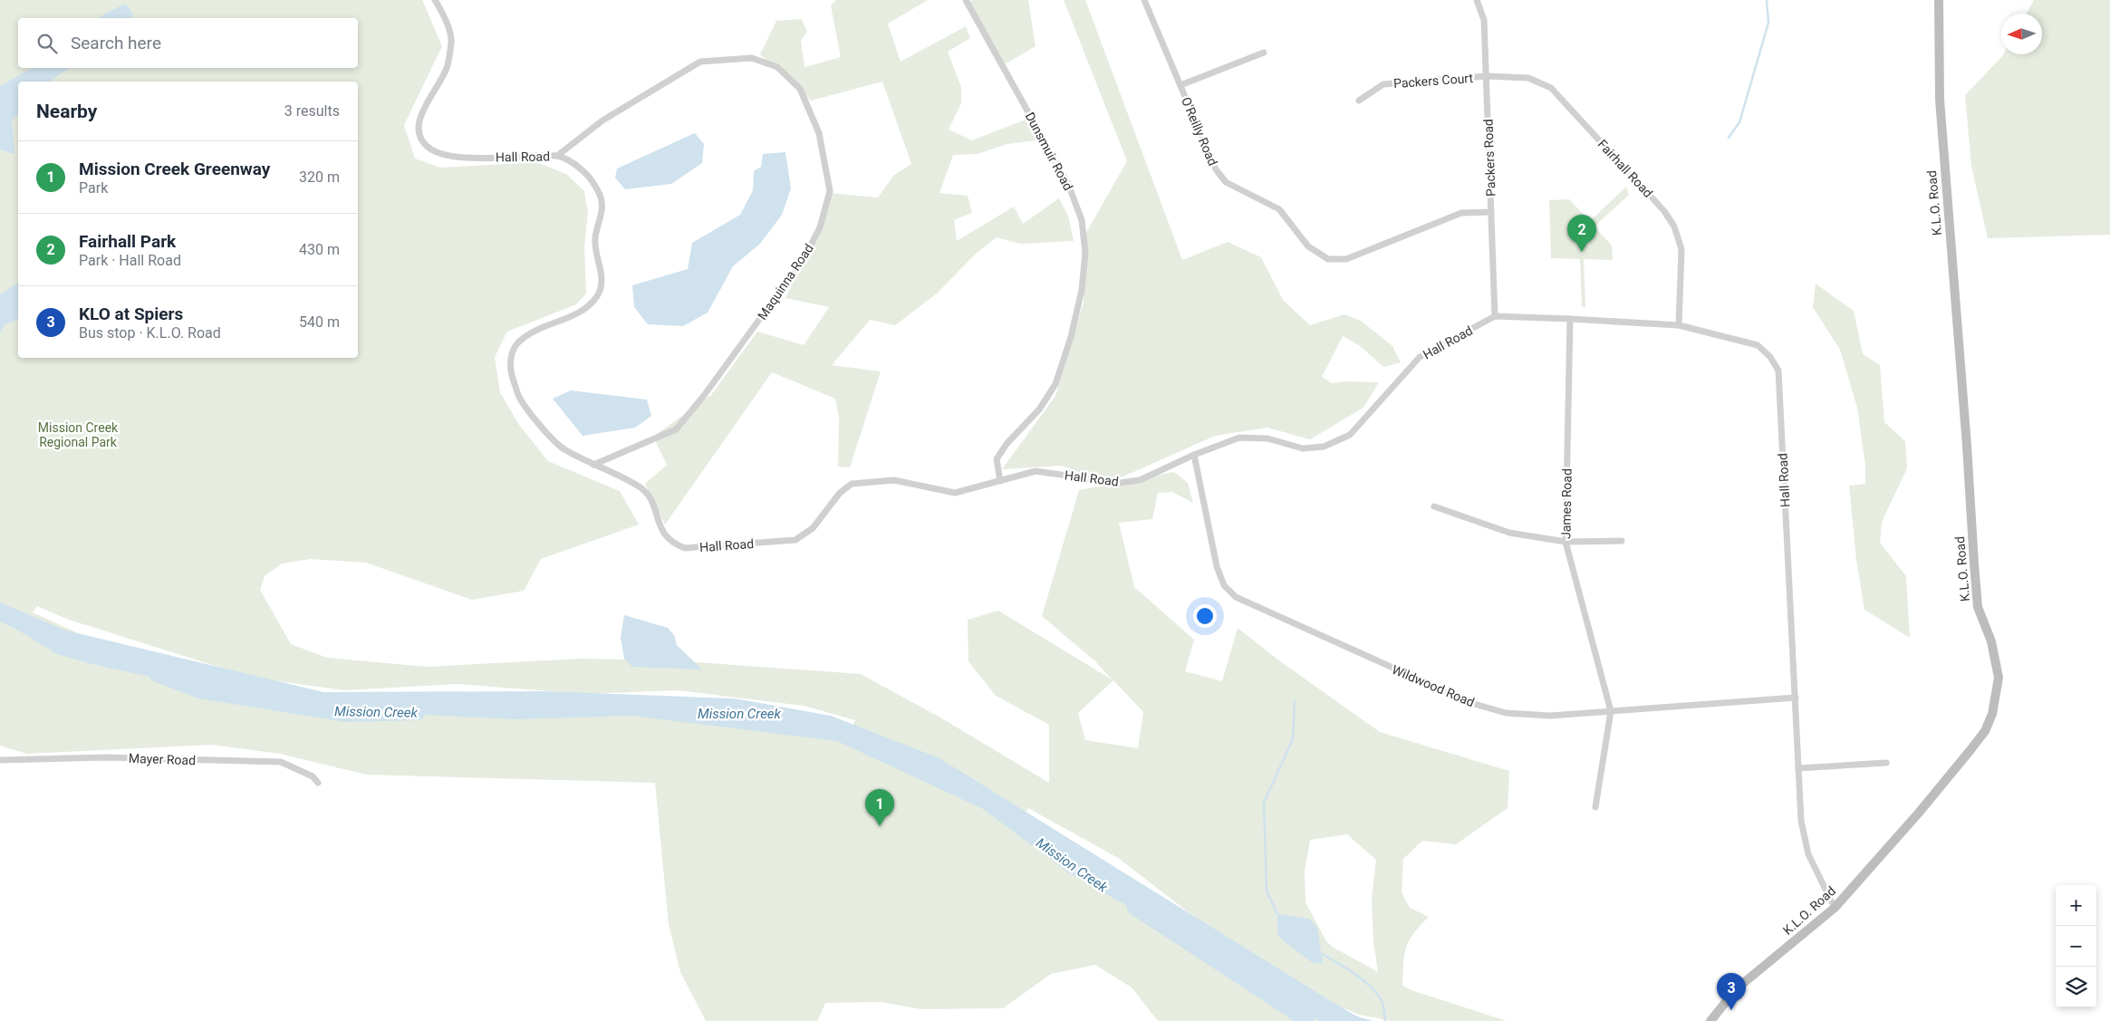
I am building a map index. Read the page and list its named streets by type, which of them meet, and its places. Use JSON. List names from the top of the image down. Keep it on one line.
{"streets":{"main road":["K.L.O. Road"],"street":["Packers Court","O'Reilly Road","Dunsmuir Road","Hall Road","Packers Road","Fairhall Road","Maquinna Road","James Road","Wildwood Road","Mayer Road"]},"crossings":[["Packers Court","Packers Road"],["Packers Court","Fairhall Road"],["O'Reilly Road","Packers Road"],["Dunsmuir Road","Hall Road"],["Hall Road","Packers Road"],["Hall Road","Fairhall Road"],["Hall Road","K.L.O. Road"],["Hall Road","Maquinna Road"],["Hall Road","James Road"],["Hall Road","Wildwood Road"],["Packers Road","Fairhall Road"],["James Road","Wildwood Road"]],"water":["Mission Creek"],"parks":["Mission Creek Regional Park"],"north":"left","page":{"search":"Search here","heading":["Nearby","3 results"],"list":[{"mark":"1","name":"Mission Creek Greenway","note":"Park","value":"320 m"},{"mark":"2","name":"Fairhall Park","note":"Park · Hall Road","value":"430 m"},{"mark":"3","name":"KLO at Spiers","note":"Bus stop · K.L.O. Road","value":"540 m"}],"pins":["2","1","3"],"map_buttons":["+","−"]}}
